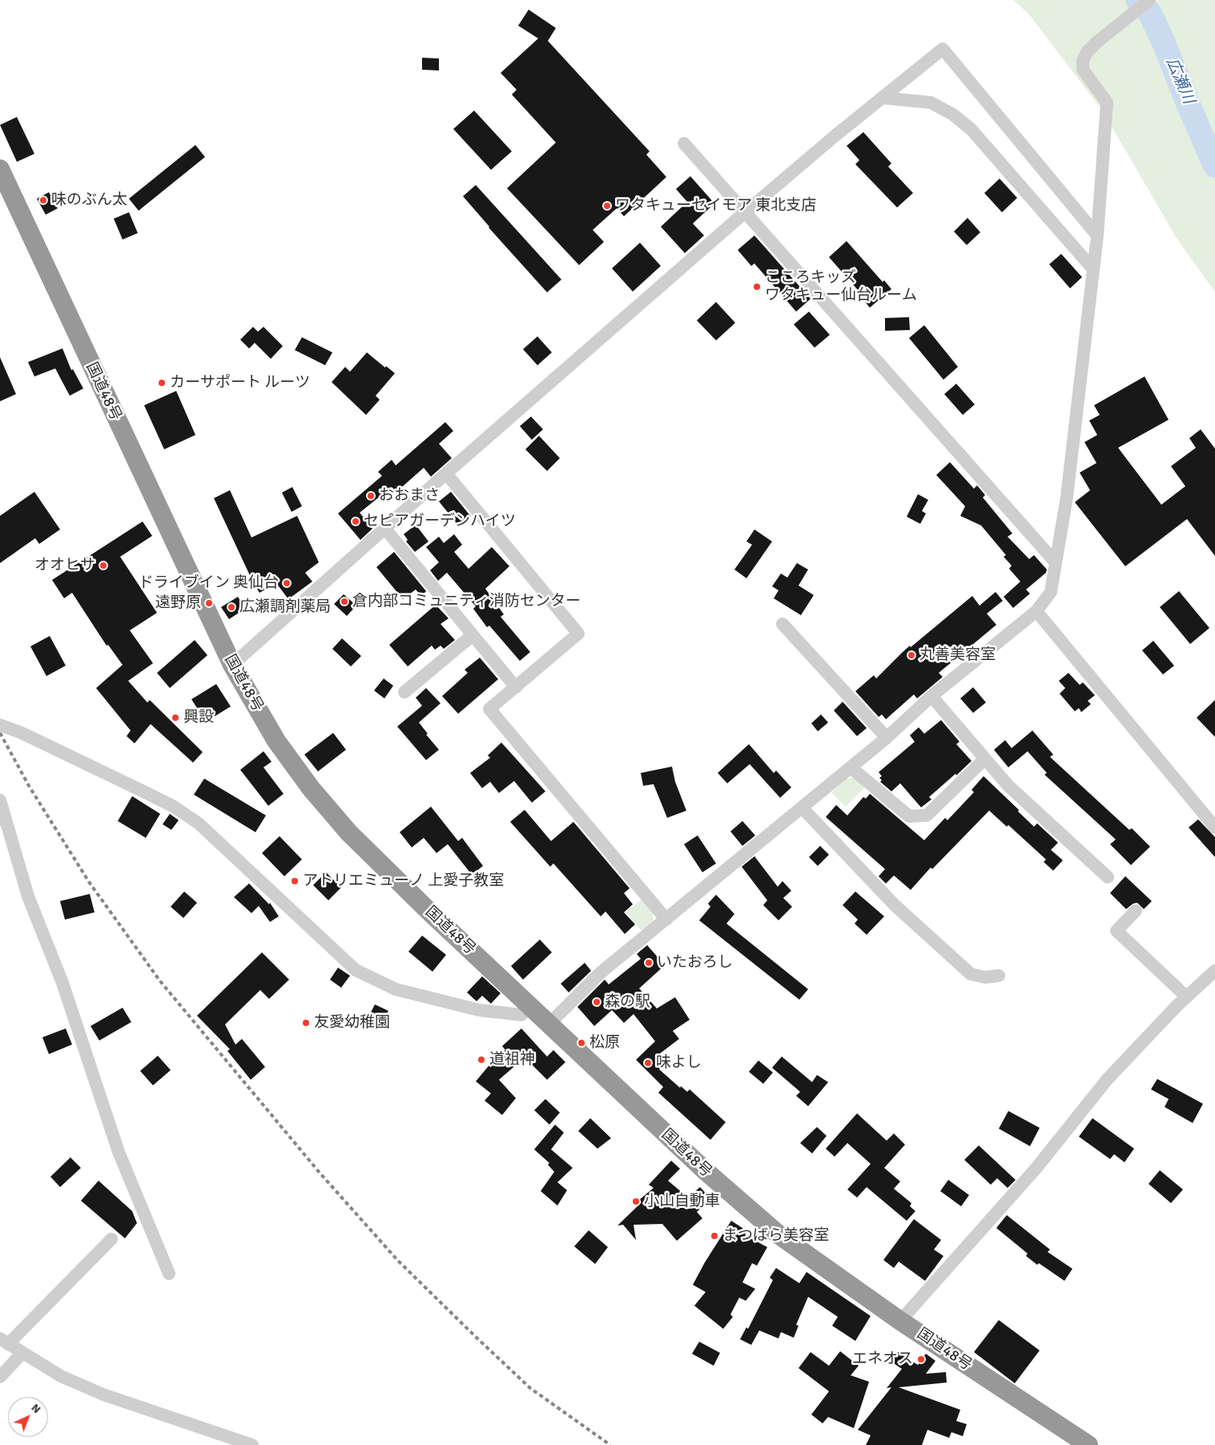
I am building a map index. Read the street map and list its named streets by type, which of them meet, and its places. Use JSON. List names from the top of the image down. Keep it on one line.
{"streets":{"highway":["国道48号"]},"water":["広瀬川"],"places":["味のぶん太","ワタキューセイモア 東北支店","こころキッズ ワタキュー仙台ルーム","カーサポート ルーツ","おおまさ","セピアガーデンハイツ","オオヒサ","ドライブイン 奥仙台","倉内部コミュニティ消防センター","遠野原","広瀬調剤薬局","丸善美容室","興設","アトリエミューノ 上愛子教室","いたおろし","森の駅","友愛幼稚園","松原","道祖神","味よし","小山自動車","まつばら美容室","エネオス"],"north":"top right"}
